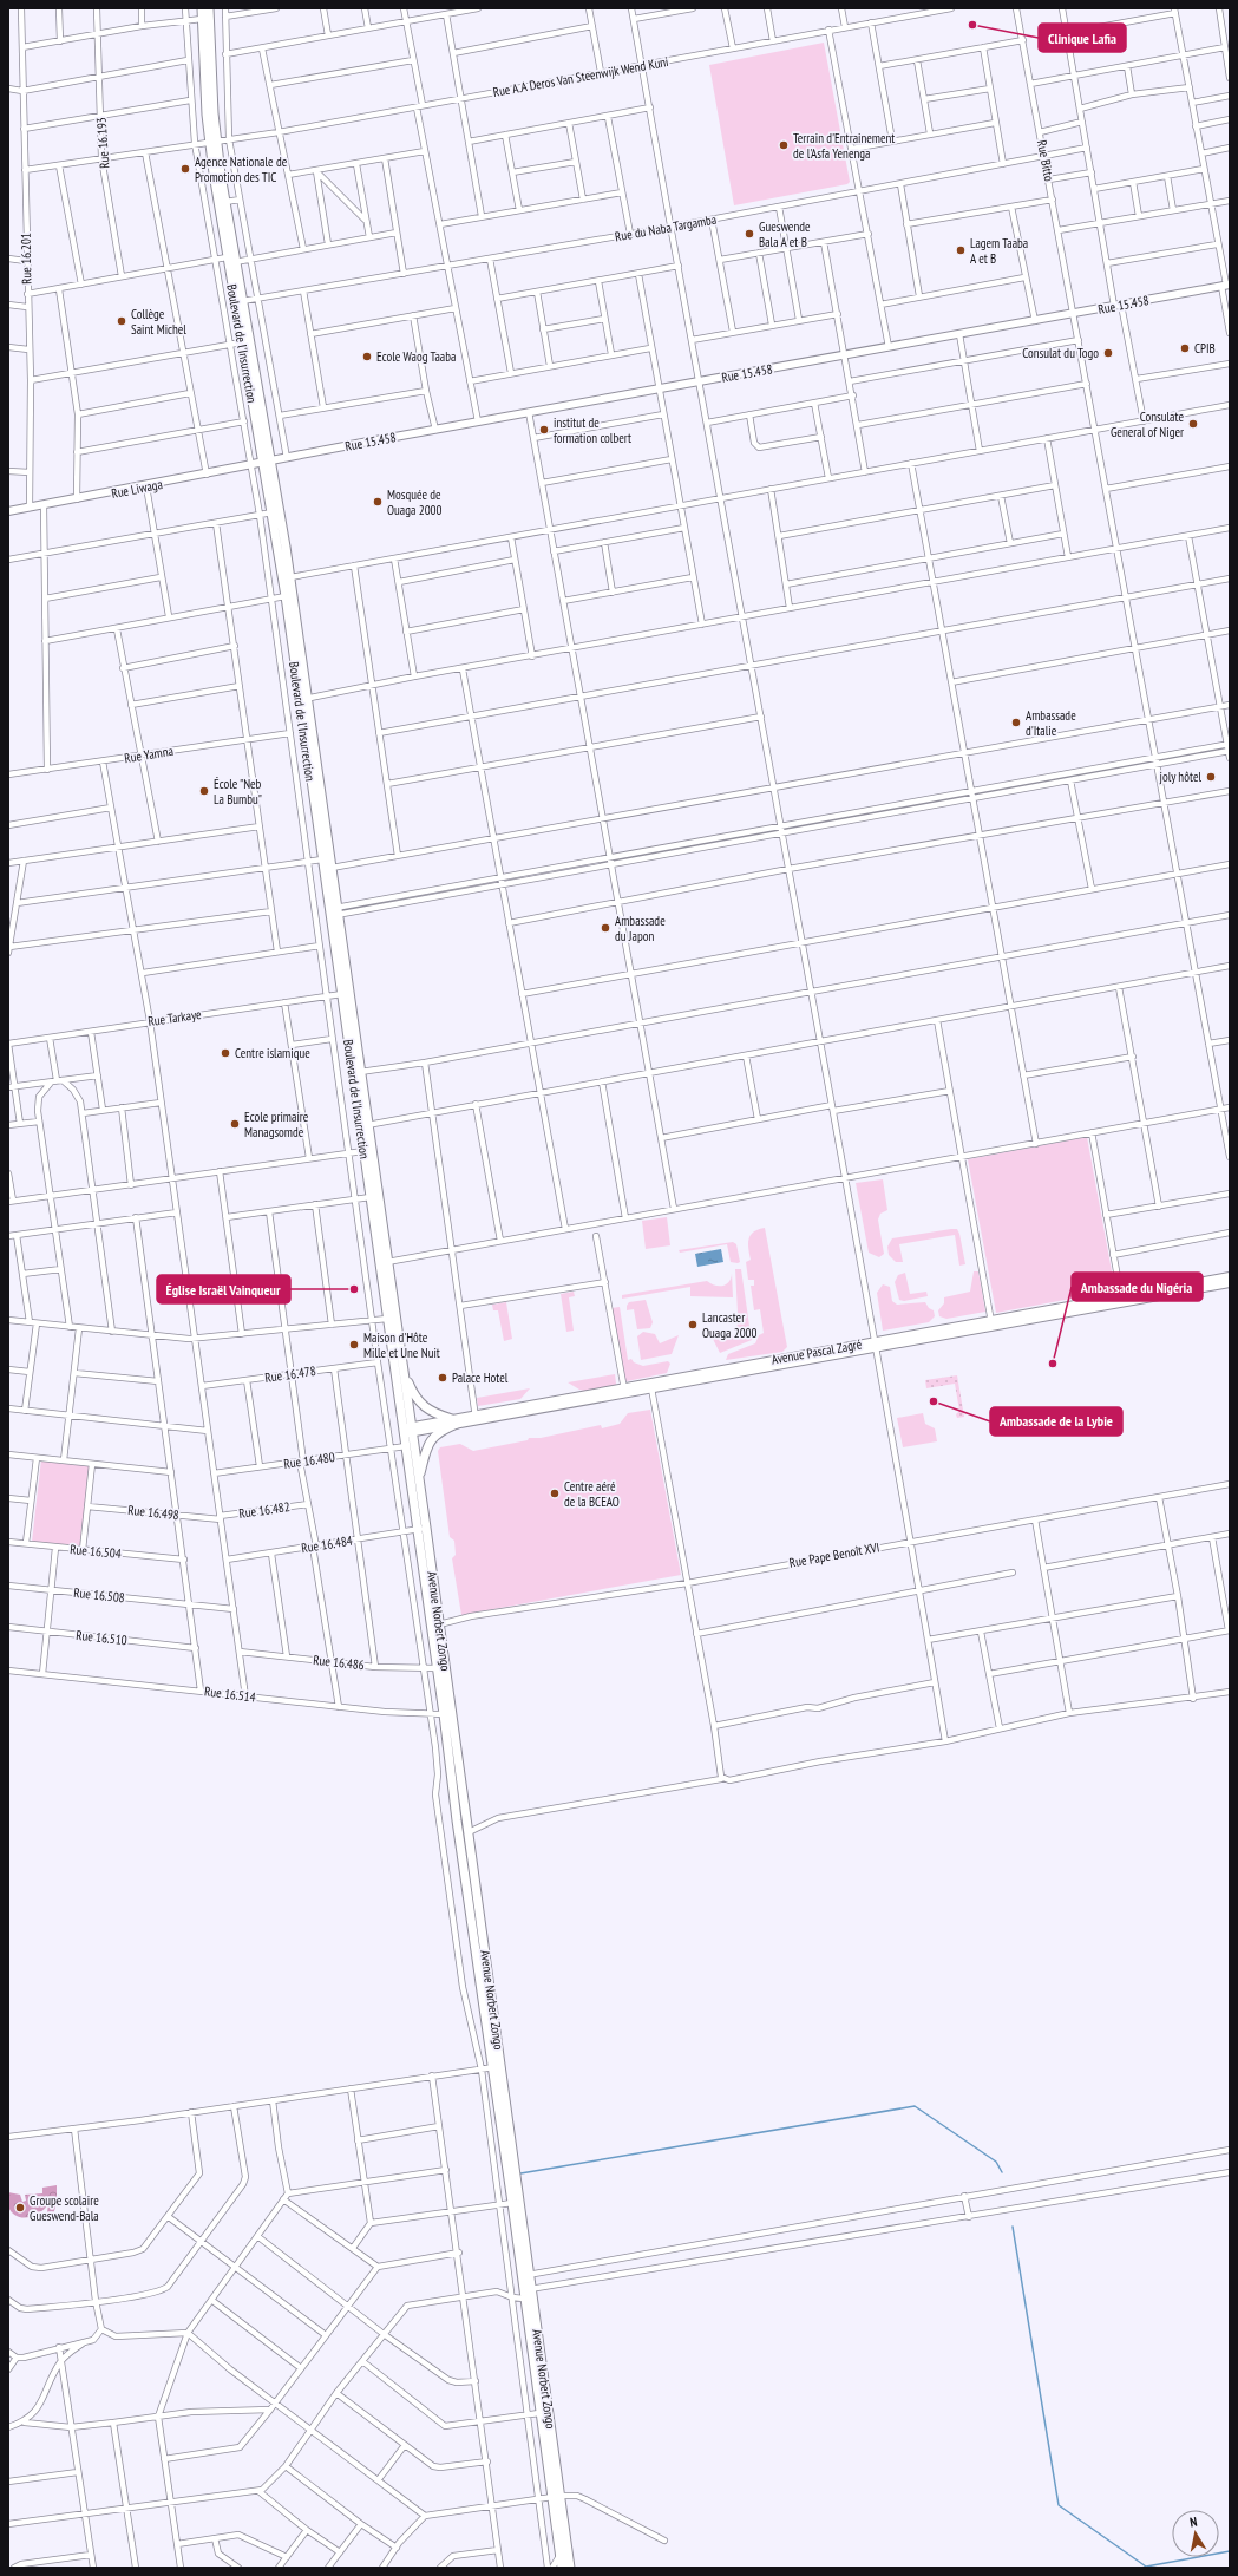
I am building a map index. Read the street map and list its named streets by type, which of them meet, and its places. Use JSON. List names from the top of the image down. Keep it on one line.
{"streets":{"main road":["Rue 15.458","Boulevard de l'Insurrection","Rue Liwaga","Avenue Pascal Zagré","Avenue Norbert Zongo"],"street":["Rue A.A Deros Van Steenwijk Wend Kuni","Rue 16.193","Rue Bitto","Rue du Naba Targamba","Rue 16.201","Rue Yamna","Rue Tarkaye","Rue 16.478","Rue 16.480","Rue 16.482","Rue 16.498","Rue 16.484","Rue 16.504","Rue Pape Benoît XVI","Rue 16.508","Rue 16.510","Rue 16.486","Rue 16.514"]},"crossings":[["Rue A.A Deros Van Steenwijk Wend Kuni","Rue 16.193"],["Rue A.A Deros Van Steenwijk Wend Kuni","Rue 16.201"],["Rue A.A Deros Van Steenwijk Wend Kuni","Boulevard de l'Insurrection"],["Rue Bitto","Rue du Naba Targamba"],["Rue Bitto","Rue 15.458"],["Rue du Naba Targamba","Boulevard de l'Insurrection"],["Rue 16.201","Rue Liwaga"],["Rue 15.458","Boulevard de l'Insurrection"],["Rue 15.458","Rue Liwaga"],["Boulevard de l'Insurrection","Rue Liwaga"],["Boulevard de l'Insurrection","Rue Tarkaye"],["Boulevard de l'Insurrection","Avenue Pascal Zagré"],["Boulevard de l'Insurrection","Avenue Norbert Zongo"],["Avenue Pascal Zagré","Avenue Norbert Zongo"],["Rue 16.480","Avenue Norbert Zongo"],["Rue 16.482","Rue 16.498"],["Rue 16.484","Avenue Norbert Zongo"],["Rue Pape Benoît XVI","Avenue Norbert Zongo"],["Avenue Norbert Zongo","Rue 16.486"],["Avenue Norbert Zongo","Rue 16.514"]],"places":["Clinique Lafia","Terrain d'Entrainement de l'Asfa Yenenga","Agence Nationale de Promotion des TIC","Gueswende Bala A et B","Lagem Taaba A et B","Collège Saint Michel","CPIB","Consulat du Togo","Ecole Waog Taaba","Consulate General of Niger","institut de formation colbert","Mosquée de Ouaga 2000","Ambassade d'Italie","joly hôtel","École \"Neb La Bumbu\"","Ambassade du Japon","Centre islamique","Ecole primaire Managsomde","Église Israël Vainqueur","Lancaster Ouaga 2000","Maison d'Hôte Mille et Une Nuit","Ambassade du Nigéria","Palace Hotel","Ambassade de la Lybie","Centre aéré de la BCEAO","Groupe scolaire Gueswend-Bala"],"north":"top"}
